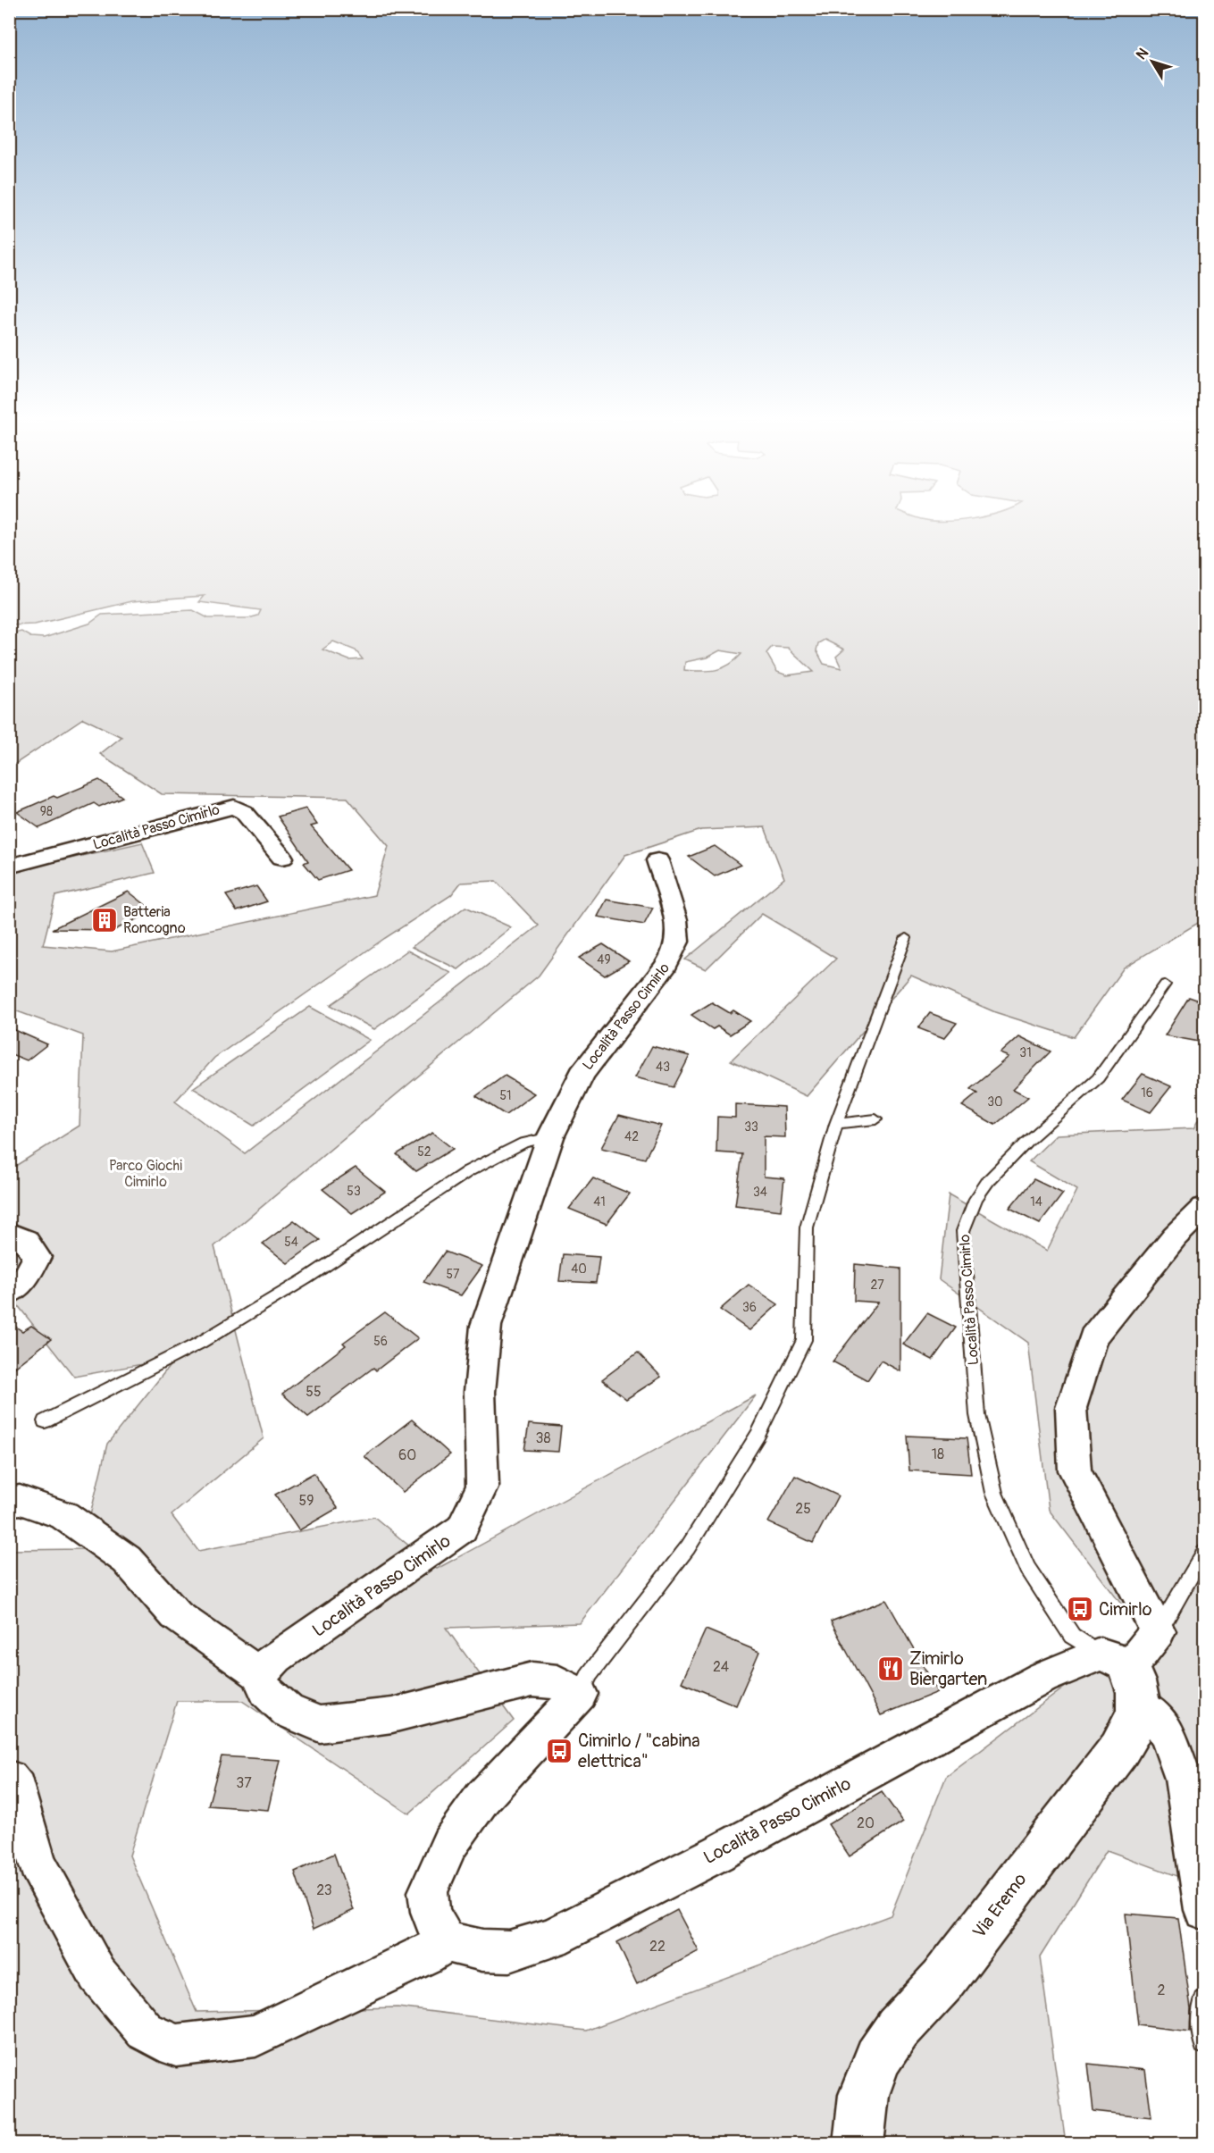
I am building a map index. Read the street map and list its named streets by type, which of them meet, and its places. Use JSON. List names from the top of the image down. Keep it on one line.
{"streets":{"street":["Località Passo Cimirlo","Via Eremo"]},"crossings":[["Località Passo Cimirlo","Via Eremo"]],"parks":["Parco Giochi Cimirlo"],"places":{"building":["Batteria Roncogno"],"bus stop":["Cimirlo","Cimirlo / \"cabina elettrica\""],"restaurant":["Zimirlo Biergarten"]},"house_numbers":["98","49","31","43","16","51","30","33","42","52","53","34","41","14","54","40","57","27","36","56","55","38","18","60","59","25","24","37","20","23","22","2"],"north":"top left"}
